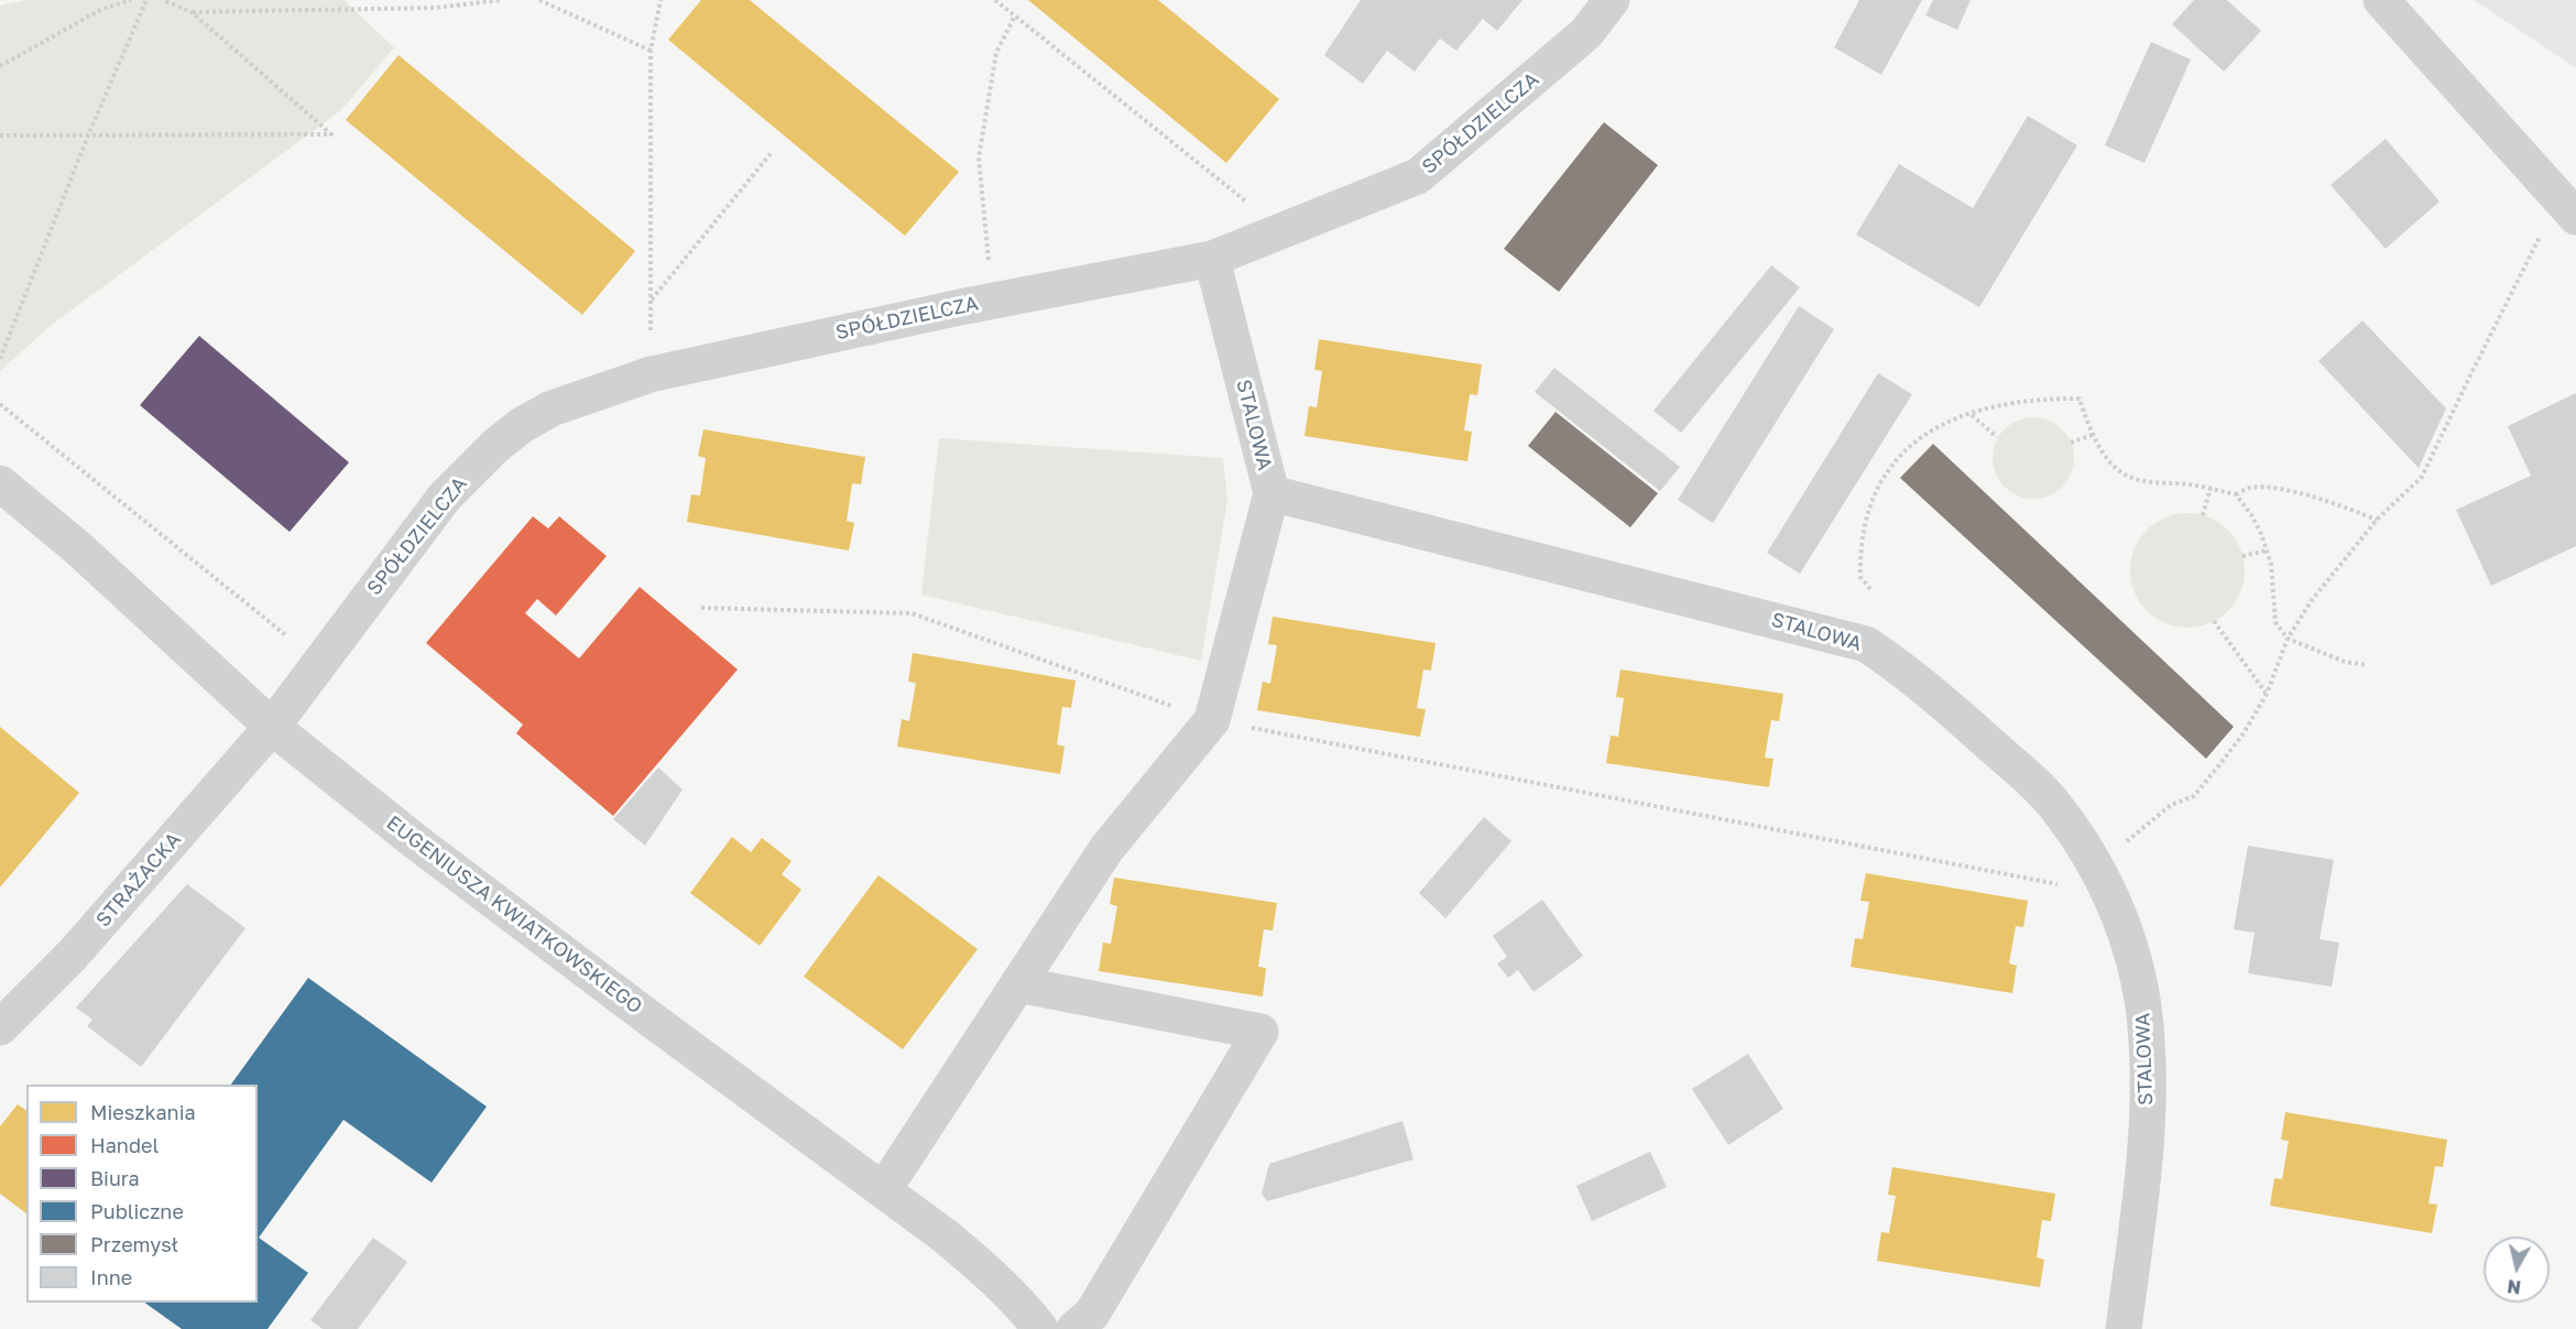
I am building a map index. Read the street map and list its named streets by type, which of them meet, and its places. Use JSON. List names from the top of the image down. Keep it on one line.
{"streets":{"street":["SPÓŁDZIELCZA","STALOWA","STRAŻACKA","EUGENIUSZA KWIATKOWSKIEGO"]},"crossings":[["SPÓŁDZIELCZA","STALOWA"],["SPÓŁDZIELCZA","STRAŻACKA"],["SPÓŁDZIELCZA","EUGENIUSZA KWIATKOWSKIEGO"],["STRAŻACKA","EUGENIUSZA KWIATKOWSKIEGO"]],"legend":["Mieszkania","Handel","Biura","Publiczne","Przemysł","Inne"],"north":"bottom"}
